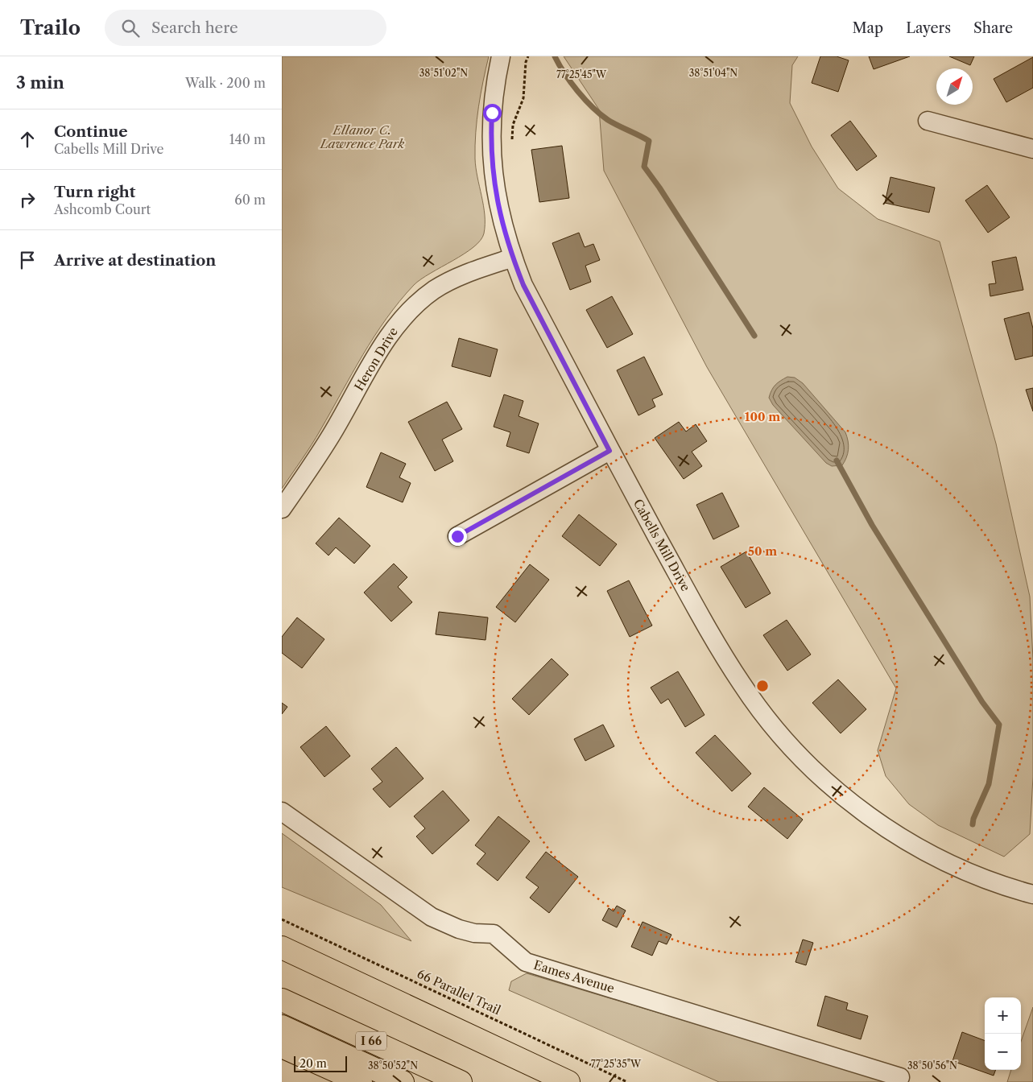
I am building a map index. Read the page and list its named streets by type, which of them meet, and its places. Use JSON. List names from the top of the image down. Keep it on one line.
{"streets":{"highway":["I 66"],"street":["Heron Drive","Cabells Mill Drive","Eames Avenue"],"path":["66 Parallel Trail"]},"crossings":[["Heron Drive","Cabells Mill Drive"]],"parks":["Ellanor C. Lawrence Park"],"scale_bar":"20 m","north":"top right","page":{"header":"Trailo","search":"Search here","nav":["Map","Layers","Share"],"heading":["3 min","Walk · 200 m"],"list":[["Continue","Cabells Mill Drive","140 m"],["Turn right","Ashcomb Court","60 m"],"Arrive at destination"],"map_buttons":["+","−"],"scale":"20 m"},"coordinates":["38°51'02\"N","38°51'04\"N","77°25'45\"W","77°25'35\"W","38°50'52\"N","38°50'56\"N"],"rings":["100 m","50 m"]}
